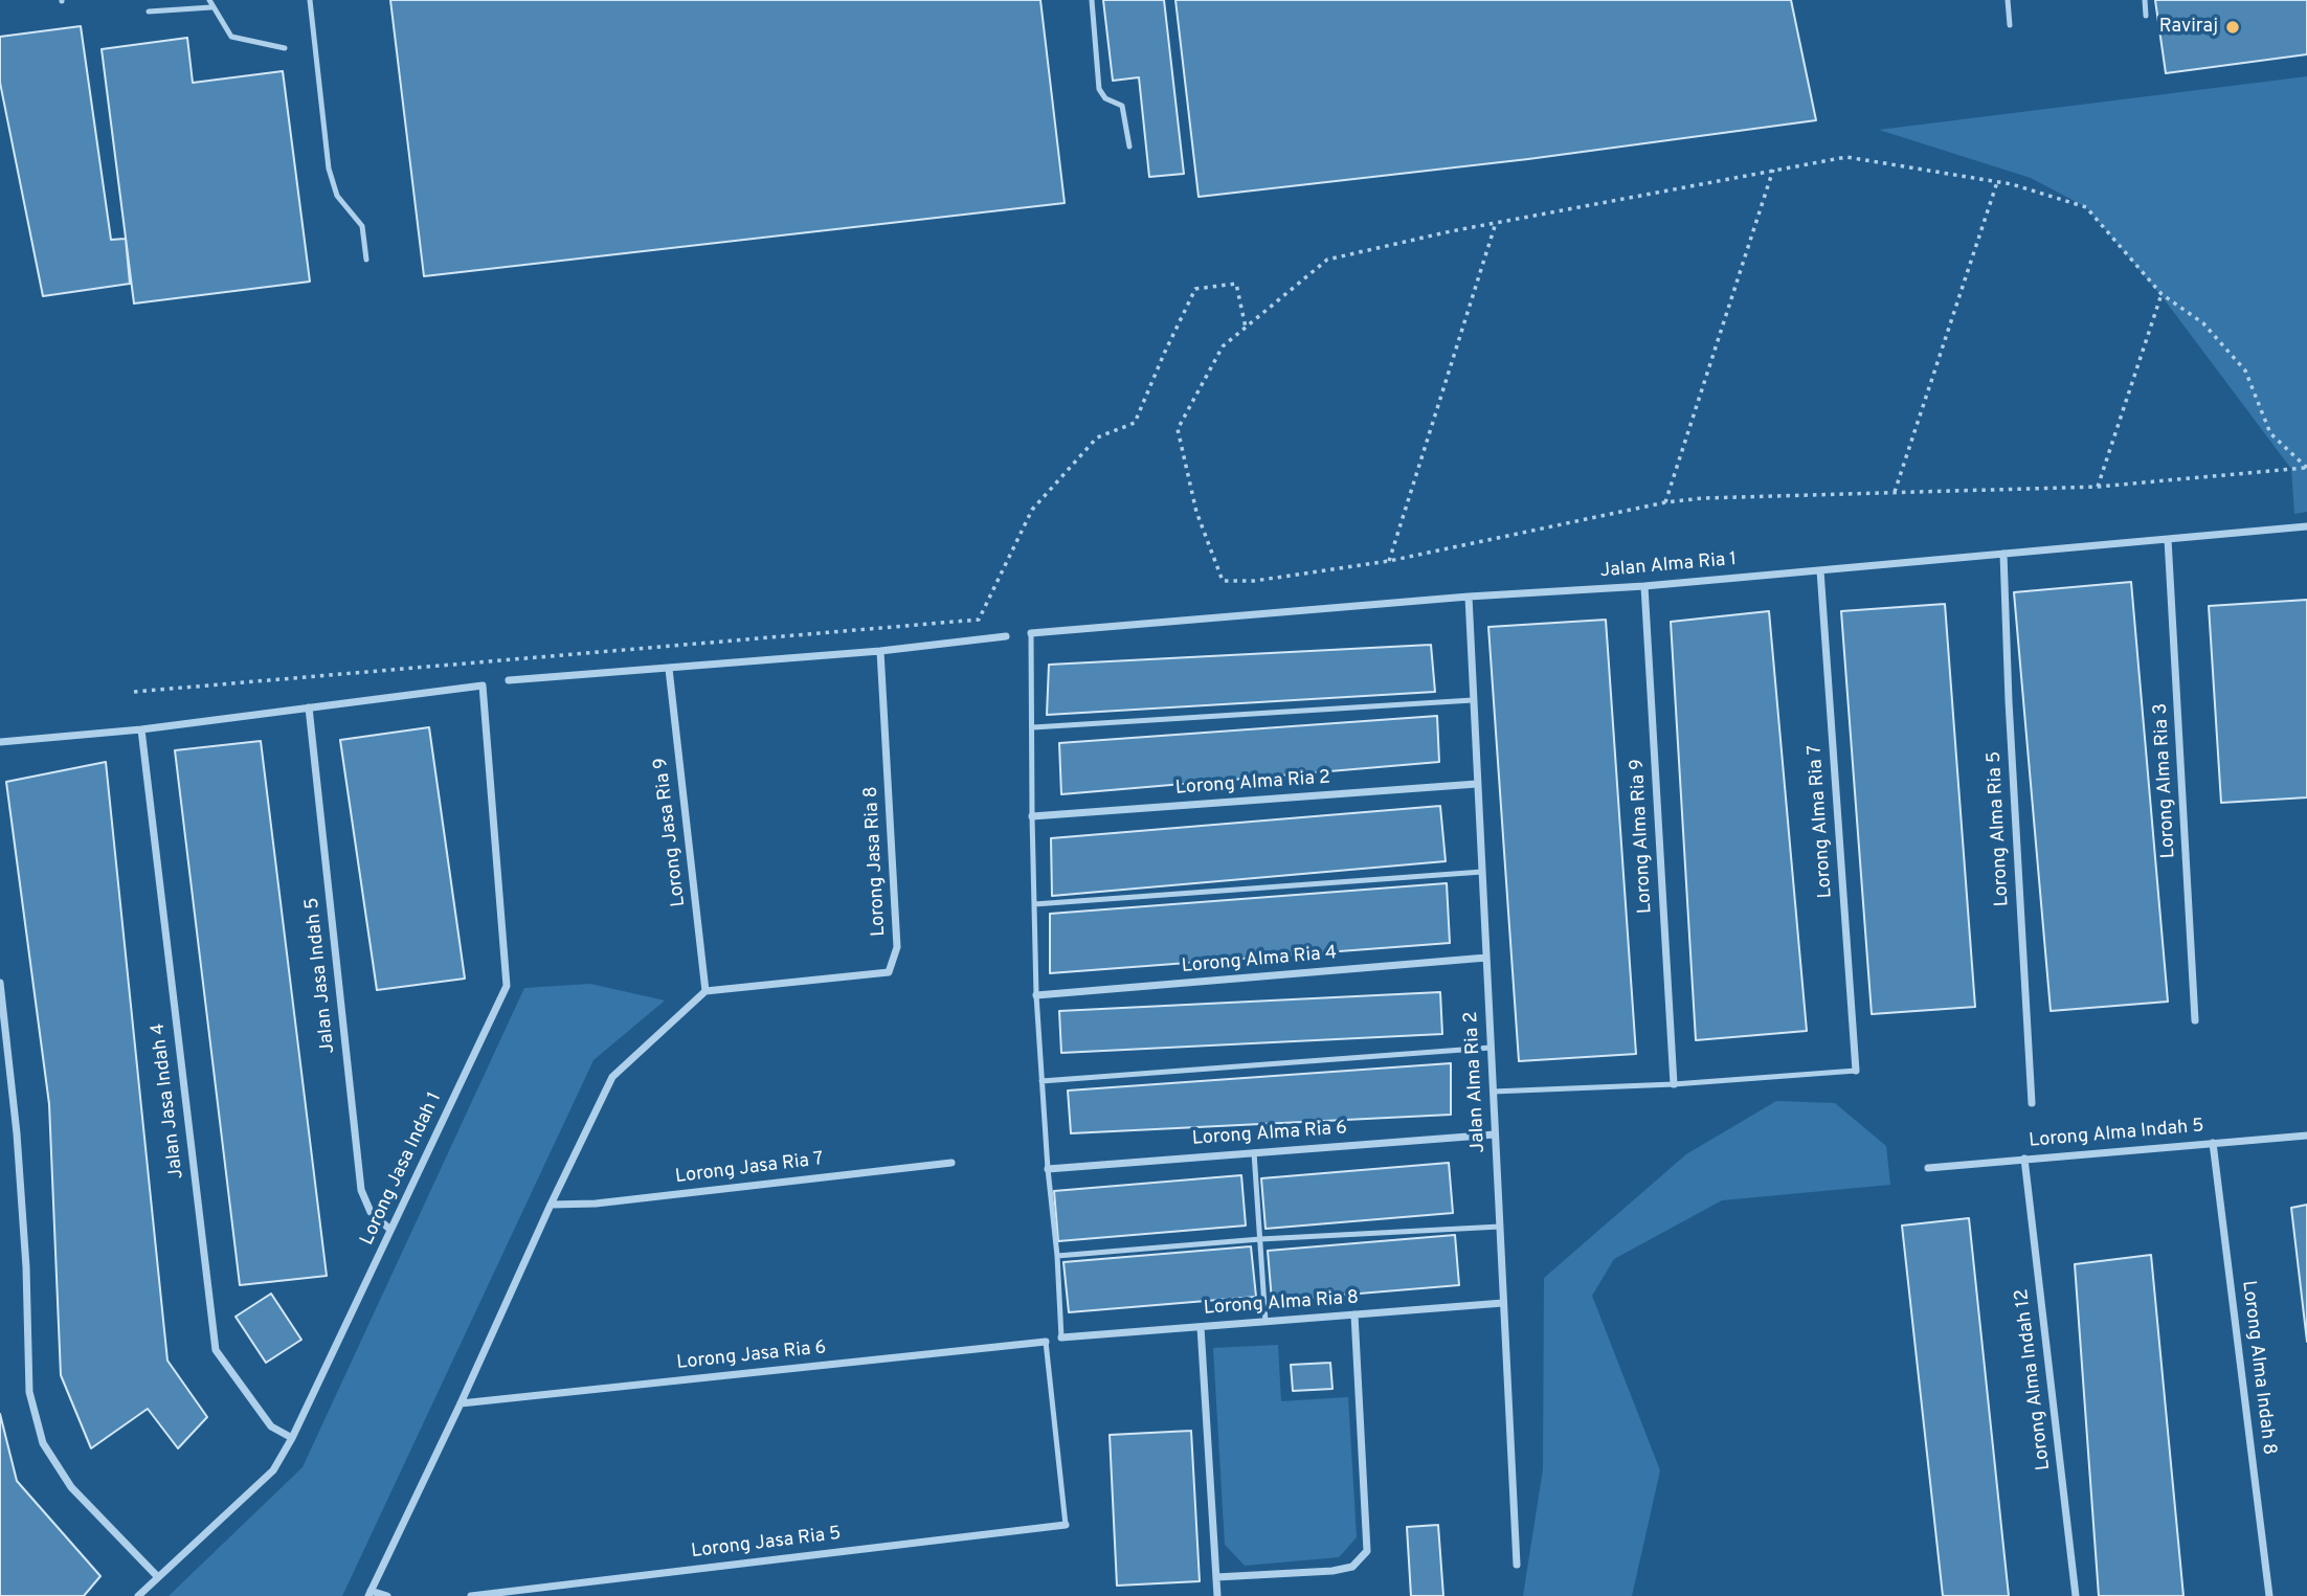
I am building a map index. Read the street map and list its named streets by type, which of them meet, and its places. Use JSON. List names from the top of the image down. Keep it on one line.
{"streets":{"street":["Jalan Alma Ria 1","Lorong Alma Ria 3","Lorong Alma Ria 2","Lorong Alma Ria 7","Lorong Alma Ria 5","Lorong Jasa Ria 9","Lorong Alma Ria 9","Lorong Jasa Ria 8","Lorong Alma Ria 4","Jalan Jasa Indah 5","Jalan Alma Ria 2","Jalan Jasa Indah 4","Lorong Alma Ria 6","Lorong Alma Indah 5","Lorong Jasa Indah 1","Lorong Jasa Ria 7","Lorong Alma Ria 8","Lorong Jasa Ria 6","Lorong Alma Indah 8","Lorong Alma Indah 12","Lorong Jasa Ria 5"]},"crossings":[["Jalan Alma Ria 1","Lorong Alma Ria 3"],["Jalan Alma Ria 1","Lorong Alma Ria 7"],["Jalan Alma Ria 1","Lorong Alma Ria 5"],["Jalan Alma Ria 1","Lorong Alma Ria 9"],["Jalan Alma Ria 1","Jalan Alma Ria 2"],["Lorong Alma Ria 2","Jalan Alma Ria 2"],["Lorong Jasa Ria 9","Lorong Jasa Ria 8"],["Lorong Alma Ria 4","Jalan Alma Ria 2"],["Jalan Jasa Indah 5","Lorong Jasa Indah 1"],["Jalan Alma Ria 2","Lorong Alma Ria 6"],["Jalan Alma Ria 2","Lorong Alma Ria 8"],["Jalan Jasa Indah 4","Lorong Jasa Indah 1"],["Lorong Alma Indah 5","Lorong Alma Indah 8"],["Lorong Alma Indah 5","Lorong Alma Indah 12"]],"places":["Raviraj"]}
